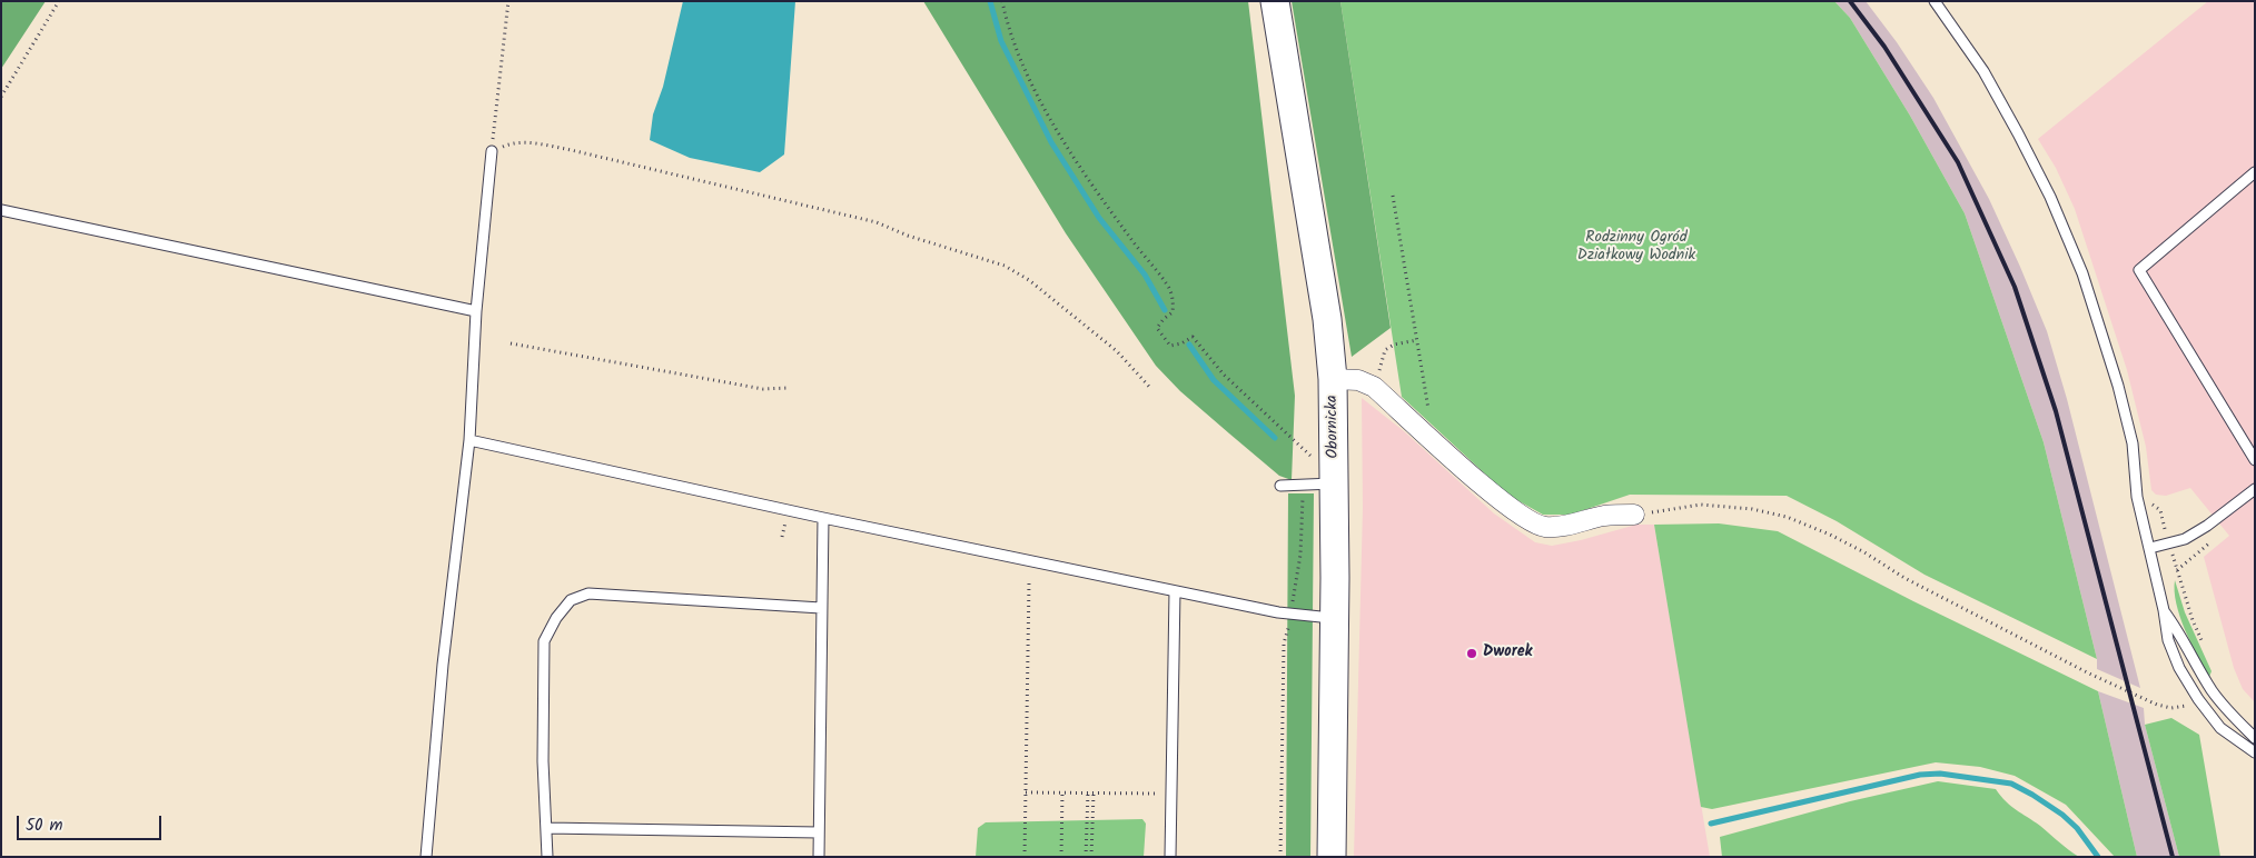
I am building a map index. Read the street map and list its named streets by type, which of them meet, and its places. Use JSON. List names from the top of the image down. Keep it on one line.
{"streets":{"main road":["Obornicka"]},"parks":["Rodzinny Ogród Działkowy Wodnik"],"places":["Dworek"],"scale_bar":"50 m"}
